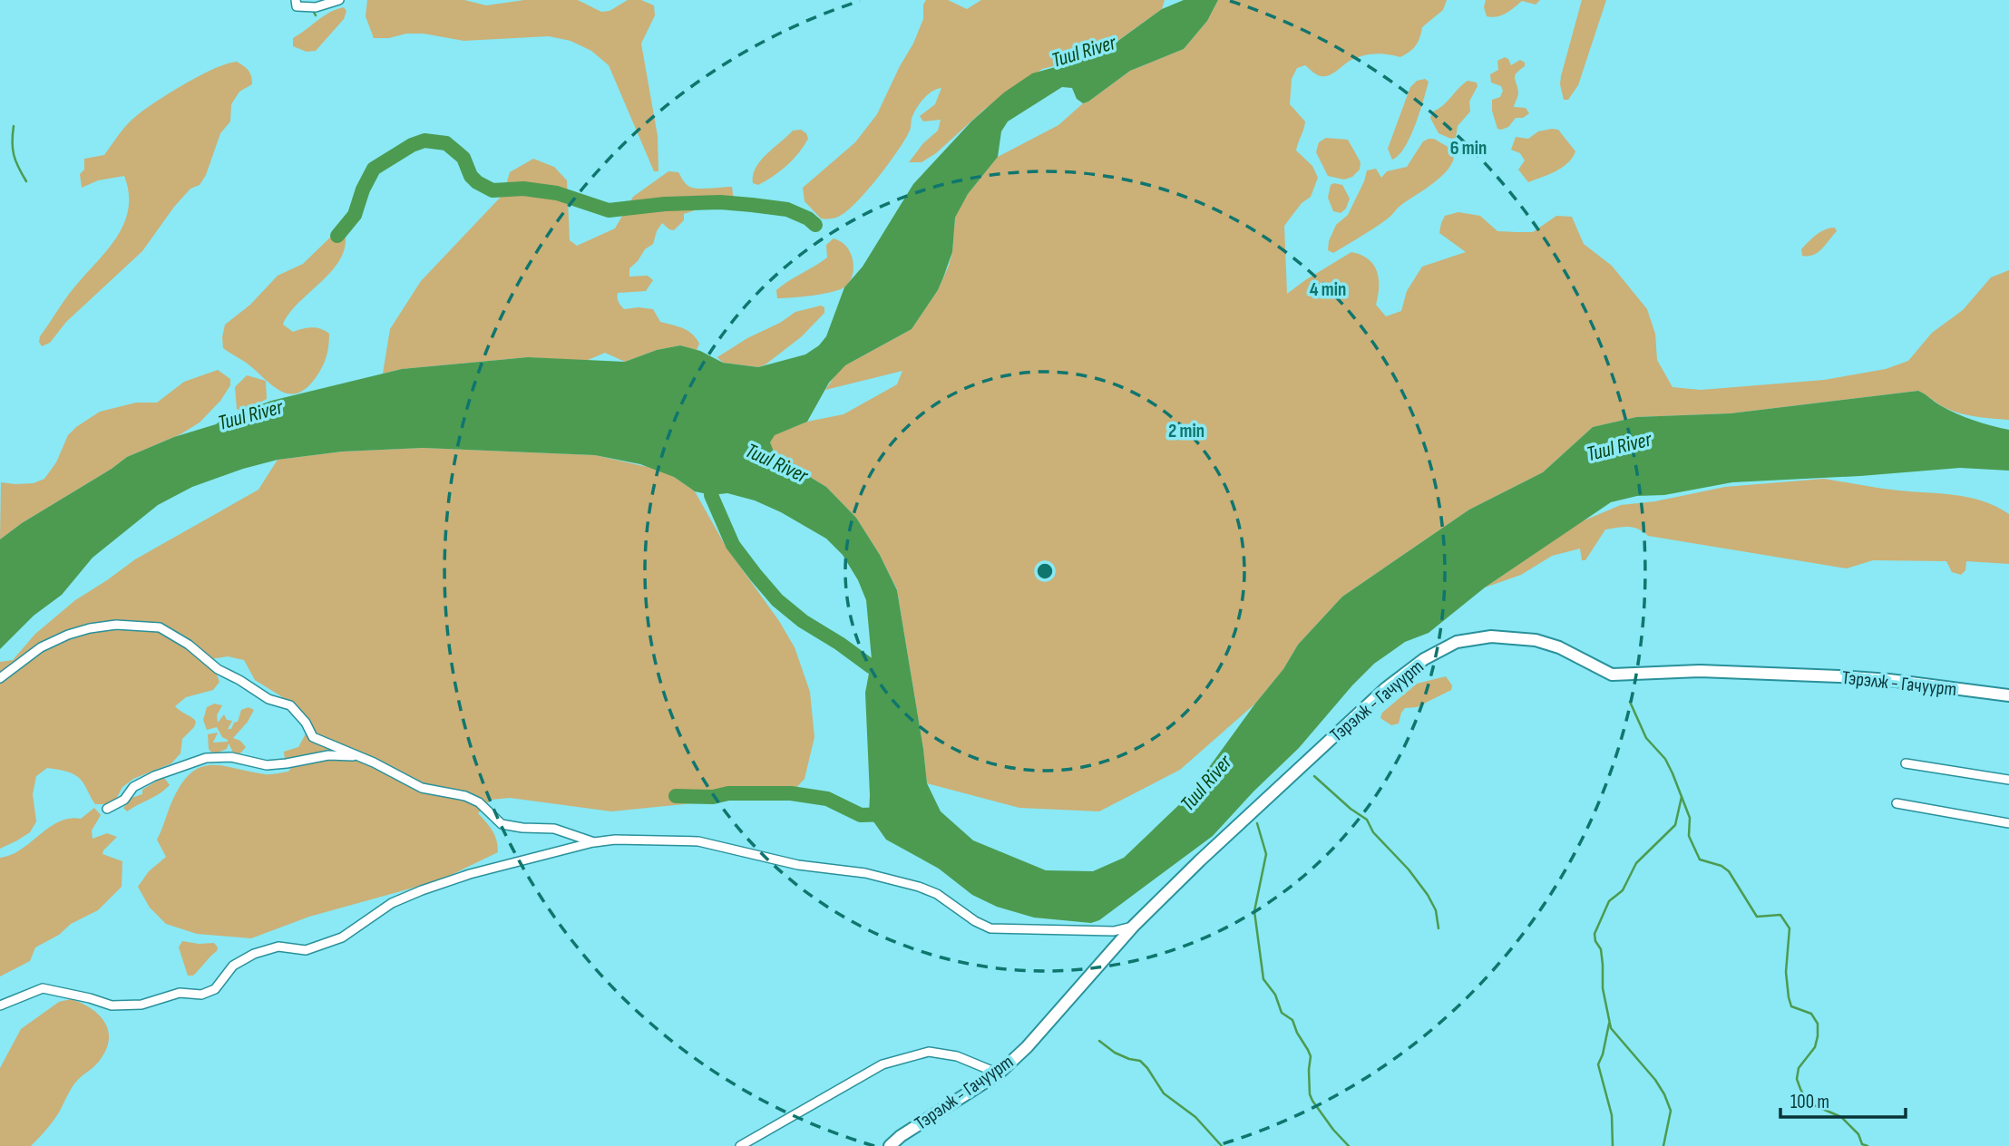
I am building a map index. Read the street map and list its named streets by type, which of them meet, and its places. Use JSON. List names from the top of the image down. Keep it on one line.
{"streets":{"main road":["Тэрэлж - Гачуурт"]},"water":["Tuul River"],"scale_bar":"100 m","rings":["6 min","4 min","2 min"]}
